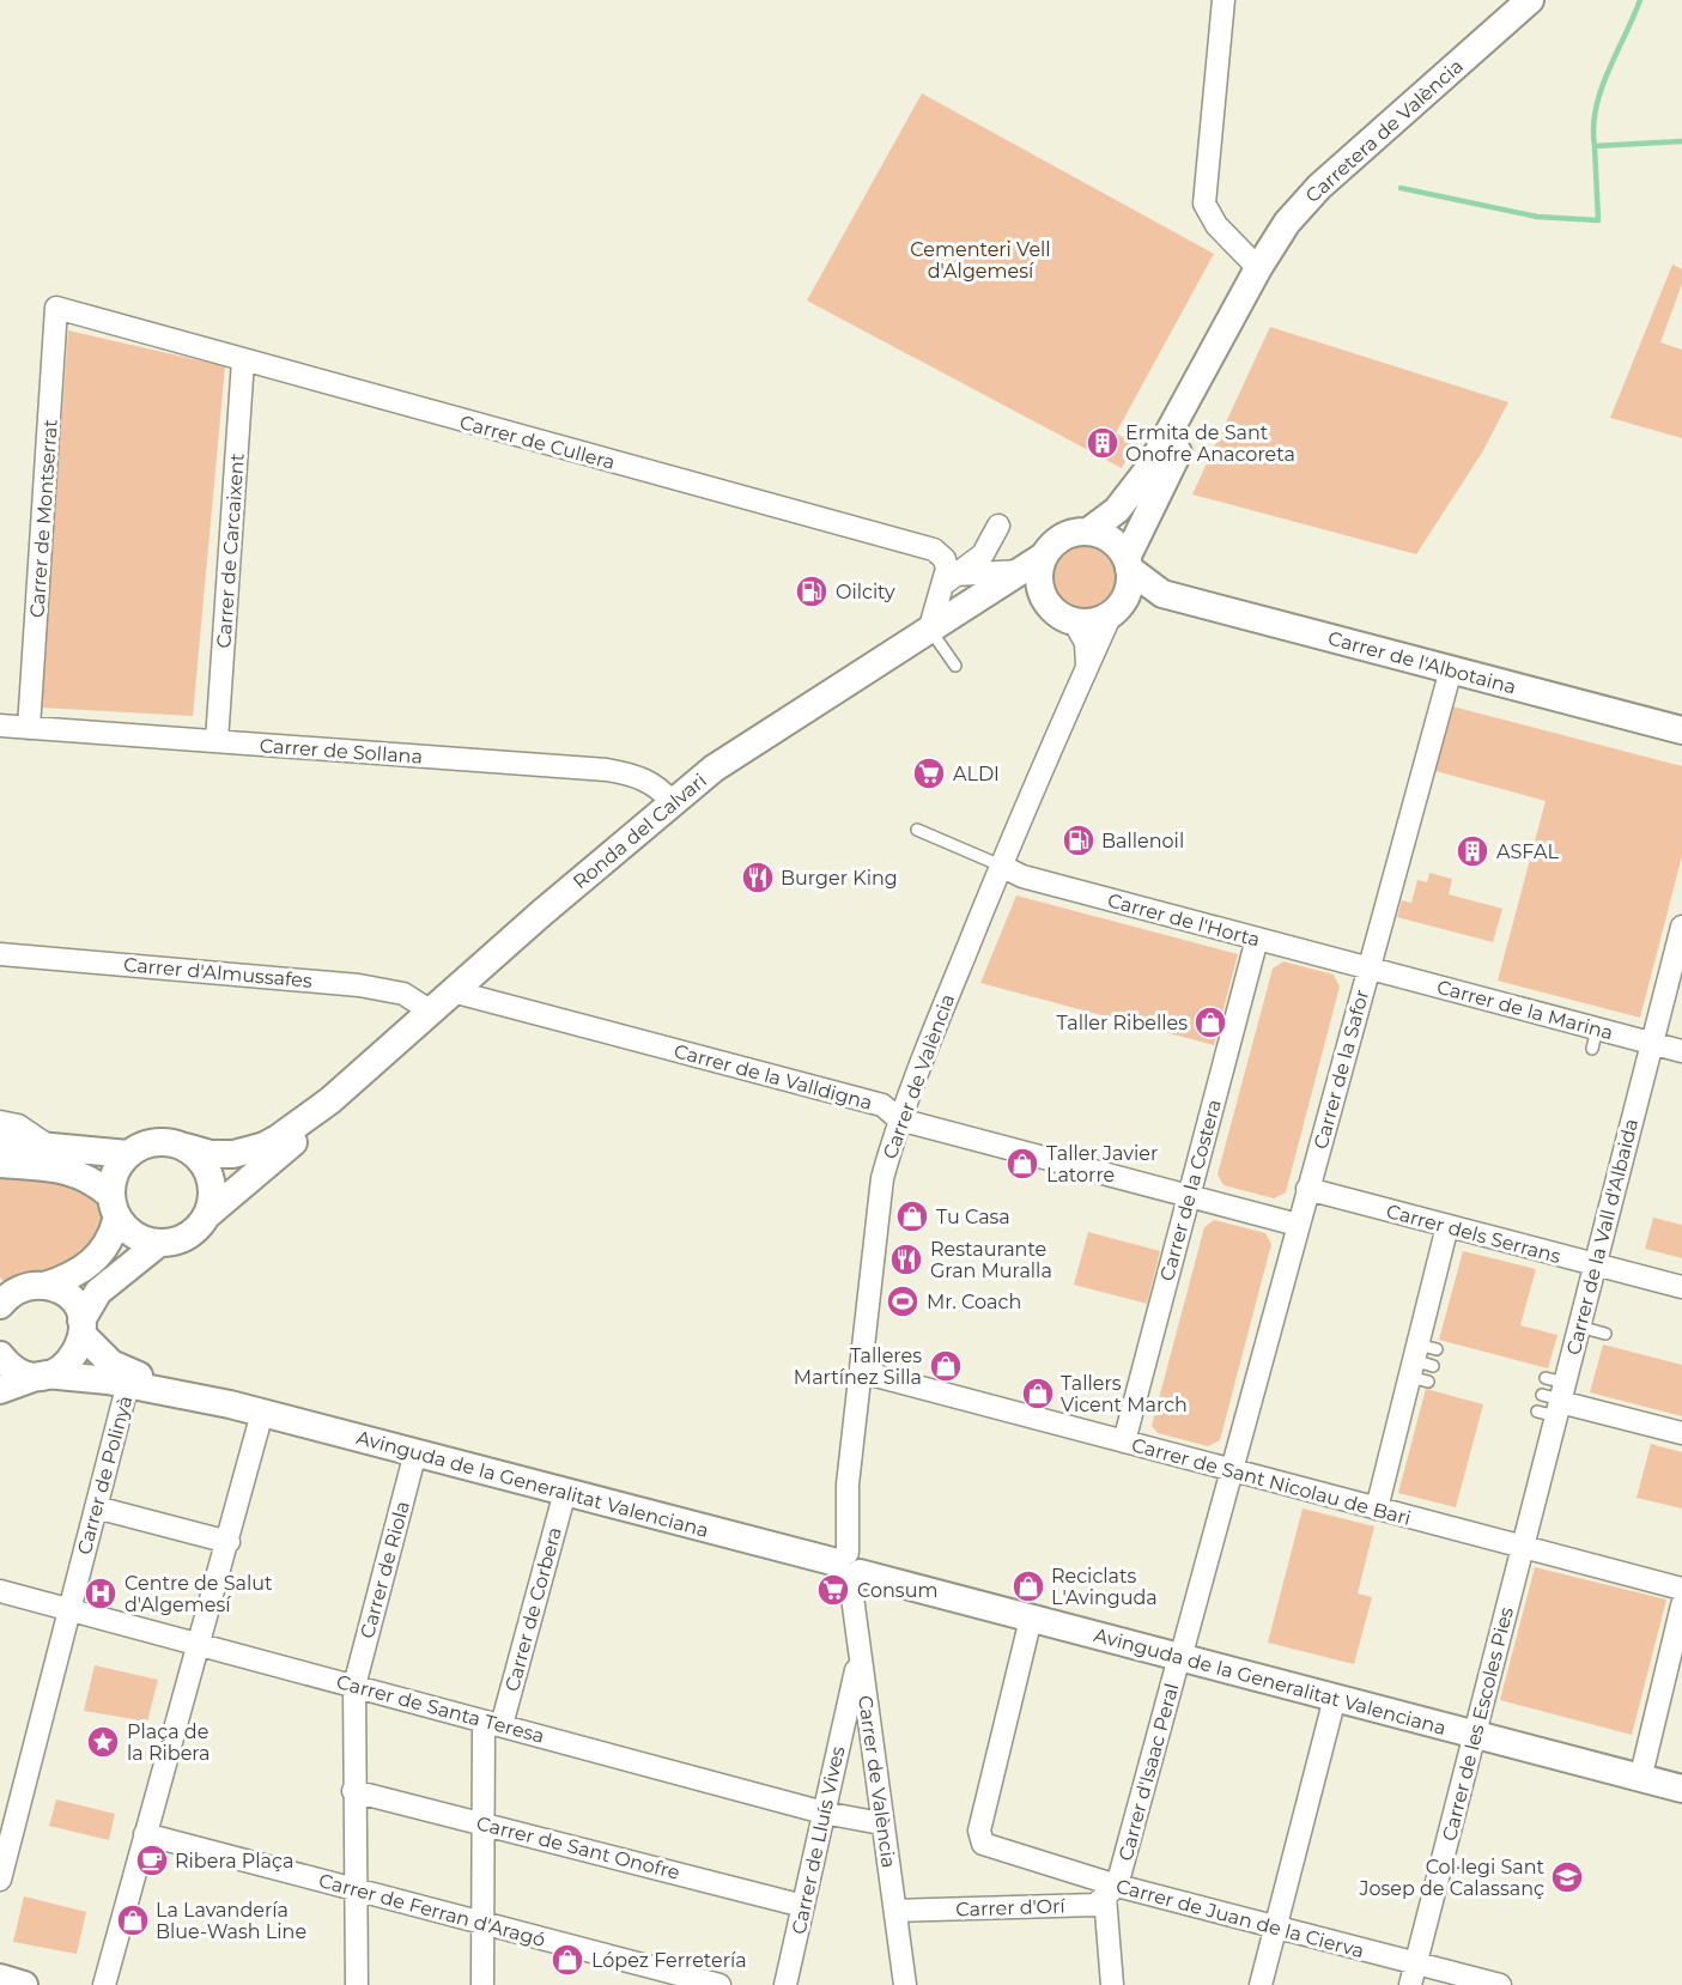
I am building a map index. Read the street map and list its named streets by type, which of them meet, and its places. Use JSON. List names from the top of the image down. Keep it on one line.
{"streets":{"street":["Carretera de València","Carrer de Cullera","Carrer de Montserrat","Carrer de Carcaixent","Carrer de l'Albotaina","Carrer de Sollana","Ronda del Calvari","Carrer de l'Horta","Carrer d'Almussafes","Carrer de la Marina","Carrer de la Safor","Carrer de la Valldigna","Carrer de València","Carrer de la Costera","Carrer dels Serrans","Carrer de la Vall d'Albaida","Carrer de Polinyà","Carrer de Sant Nicolau de Bari","Avinguda de la Generalitat Valenciana","Carrer de Riola","Carrer de Corbera","Carrer de Santa Teresa","Carrer de les Escoles Pies","Carrer d'Isaac Peral","Carrer de Lluís Vives","Carrer de Sant Onofre","Carrer d'Orí","Carrer de Ferran d'Aragó","Carrer de Juan de la Cierva"]},"crossings":[["Carretera de València","Carrer de l'Albotaina"],["Carretera de València","Ronda del Calvari"],["Carretera de València","Carrer de València"],["Carrer de Cullera","Carrer de Montserrat"],["Carrer de Cullera","Carrer de Carcaixent"],["Carrer de Cullera","Ronda del Calvari"],["Carrer de Montserrat","Carrer de Sollana"],["Carrer de Carcaixent","Carrer de Sollana"],["Carrer de l'Albotaina","Ronda del Calvari"],["Carrer de l'Albotaina","Carrer de la Safor"],["Carrer de l'Albotaina","Carrer de València"],["Carrer de Sollana","Ronda del Calvari"],["Ronda del Calvari","Carrer d'Almussafes"],["Ronda del Calvari","Carrer de la Valldigna"],["Ronda del Calvari","Carrer de València"],["Carrer de l'Horta","Carrer de la Marina"],["Carrer de l'Horta","Carrer de la Safor"],["Carrer de l'Horta","Carrer de València"],["Carrer de l'Horta","Carrer de la Costera"],["Carrer de la Marina","Carrer de la Safor"],["Carrer de la Marina","Carrer de la Vall d'Albaida"],["Carrer de la Safor","Carrer de la Valldigna"],["Carrer de la Safor","Carrer dels Serrans"],["Carrer de la Safor","Carrer de Sant Nicolau de Bari"],["Carrer de la Safor","Carrer d'Isaac Peral"],["Carrer de la Valldigna","Carrer de València"],["Carrer de la Valldigna","Carrer de la Costera"],["Carrer de València","Carrer de Sant Nicolau de Bari"],["Carrer de València","Avinguda de la Generalitat Valenciana"],["Carrer de València","Carrer de Santa Teresa"],["Carrer de València","Carrer de Lluís Vives"],["Carrer de València","Carrer d'Orí"],["Carrer de la Costera","Carrer de Sant Nicolau de Bari"],["Carrer dels Serrans","Carrer de la Vall d'Albaida"],["Carrer de la Vall d'Albaida","Carrer de Sant Nicolau de Bari"],["Carrer de la Vall d'Albaida","Carrer de les Escoles Pies"],["Carrer de Polinyà","Avinguda de la Generalitat Valenciana"],["Carrer de Polinyà","Carrer de Santa Teresa"],["Carrer de Sant Nicolau de Bari","Carrer de les Escoles Pies"],["Carrer de Sant Nicolau de Bari","Carrer d'Isaac Peral"],["Avinguda de la Generalitat Valenciana","Carrer de Riola"],["Avinguda de la Generalitat Valenciana","Carrer de Corbera"],["Avinguda de la Generalitat Valenciana","Carrer de les Escoles Pies"],["Avinguda de la Generalitat Valenciana","Carrer d'Isaac Peral"],["Avinguda de la Generalitat Valenciana","Carrer de Juan de la Cierva"],["Carrer de Riola","Carrer de Santa Teresa"],["Carrer de Riola","Carrer de Sant Onofre"],["Carrer de Riola","Carrer de Ferran d'Aragó"],["Carrer de Corbera","Carrer de Santa Teresa"],["Carrer de Corbera","Carrer de Sant Onofre"],["Carrer de Corbera","Carrer de Ferran d'Aragó"],["Carrer de Santa Teresa","Carrer de Lluís Vives"],["Carrer de les Escoles Pies","Carrer de Juan de la Cierva"],["Carrer d'Isaac Peral","Carrer d'Orí"],["Carrer d'Isaac Peral","Carrer de Juan de la Cierva"],["Carrer de Lluís Vives","Carrer de Sant Onofre"],["Carrer d'Orí","Carrer de Juan de la Cierva"]],"parks":["Cementeri Vell d'Algemesí"],"places":{"building":["Ermita de Sant Onofre Anacoreta","ASFAL"],"fuel station":["Oilcity","Ballenoil"],"supermarket":["ALDI","Consum"],"restaurant":["Burger King","Restaurante Gran Muralla"],"shop":["Taller Ribelles","Taller Javier Latorre","Tu Casa","Talleres Martínez Silla","Tallers Vicent March","Reciclats L'Avinguda","La Lavandería Blue-Wash Line","López Ferretería"],"sports":["Mr. Coach"],"hospital":["Centre de Salut d'Algemesí"],"place":["Plaça de la Ribera"],"cafe":["Ribera Plaça"],"school or university":["Col·legi Sant Josep de Calassanç"]}}
